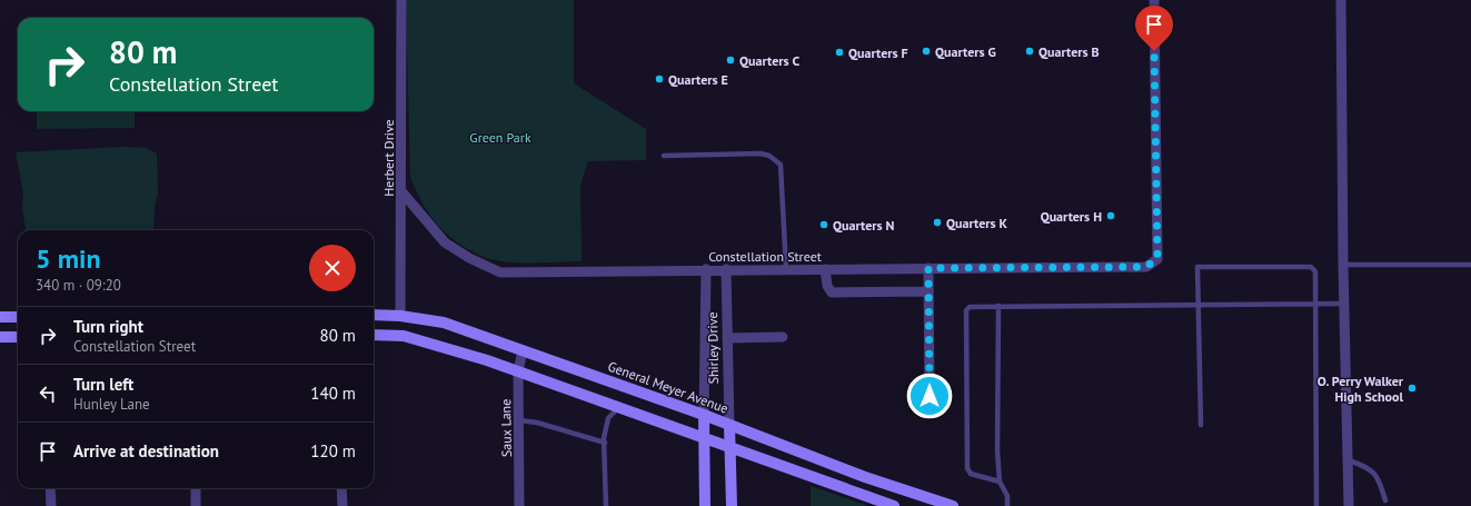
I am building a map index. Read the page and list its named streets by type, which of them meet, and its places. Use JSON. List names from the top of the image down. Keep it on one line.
{"streets":{"main road":["Shirley Drive","General Meyer Avenue"],"street":["Herbert Drive","Constellation Street","Saux Lane"]},"crossings":[["Herbert Drive","Constellation Street"],["Herbert Drive","General Meyer Avenue"],["Constellation Street","Shirley Drive"],["Shirley Drive","General Meyer Avenue"],["General Meyer Avenue","Saux Lane"]],"parks":["Green Park"],"places":["Quarters G","Quarters B","Quarters F","Quarters C","Quarters E","Quarters H","Quarters K","Quarters N","O. Perry Walker High School"],"page":{"turn":["80 m","Constellation Street"],"heading":["5 min","340 m · 09:20"],"list":[{"name":"Turn right","note":"Constellation Street","value":"80 m"},{"name":"Turn left","note":"Hunley Lane","value":"140 m"},{"name":"Arrive at destination","value":"120 m"}]}}
